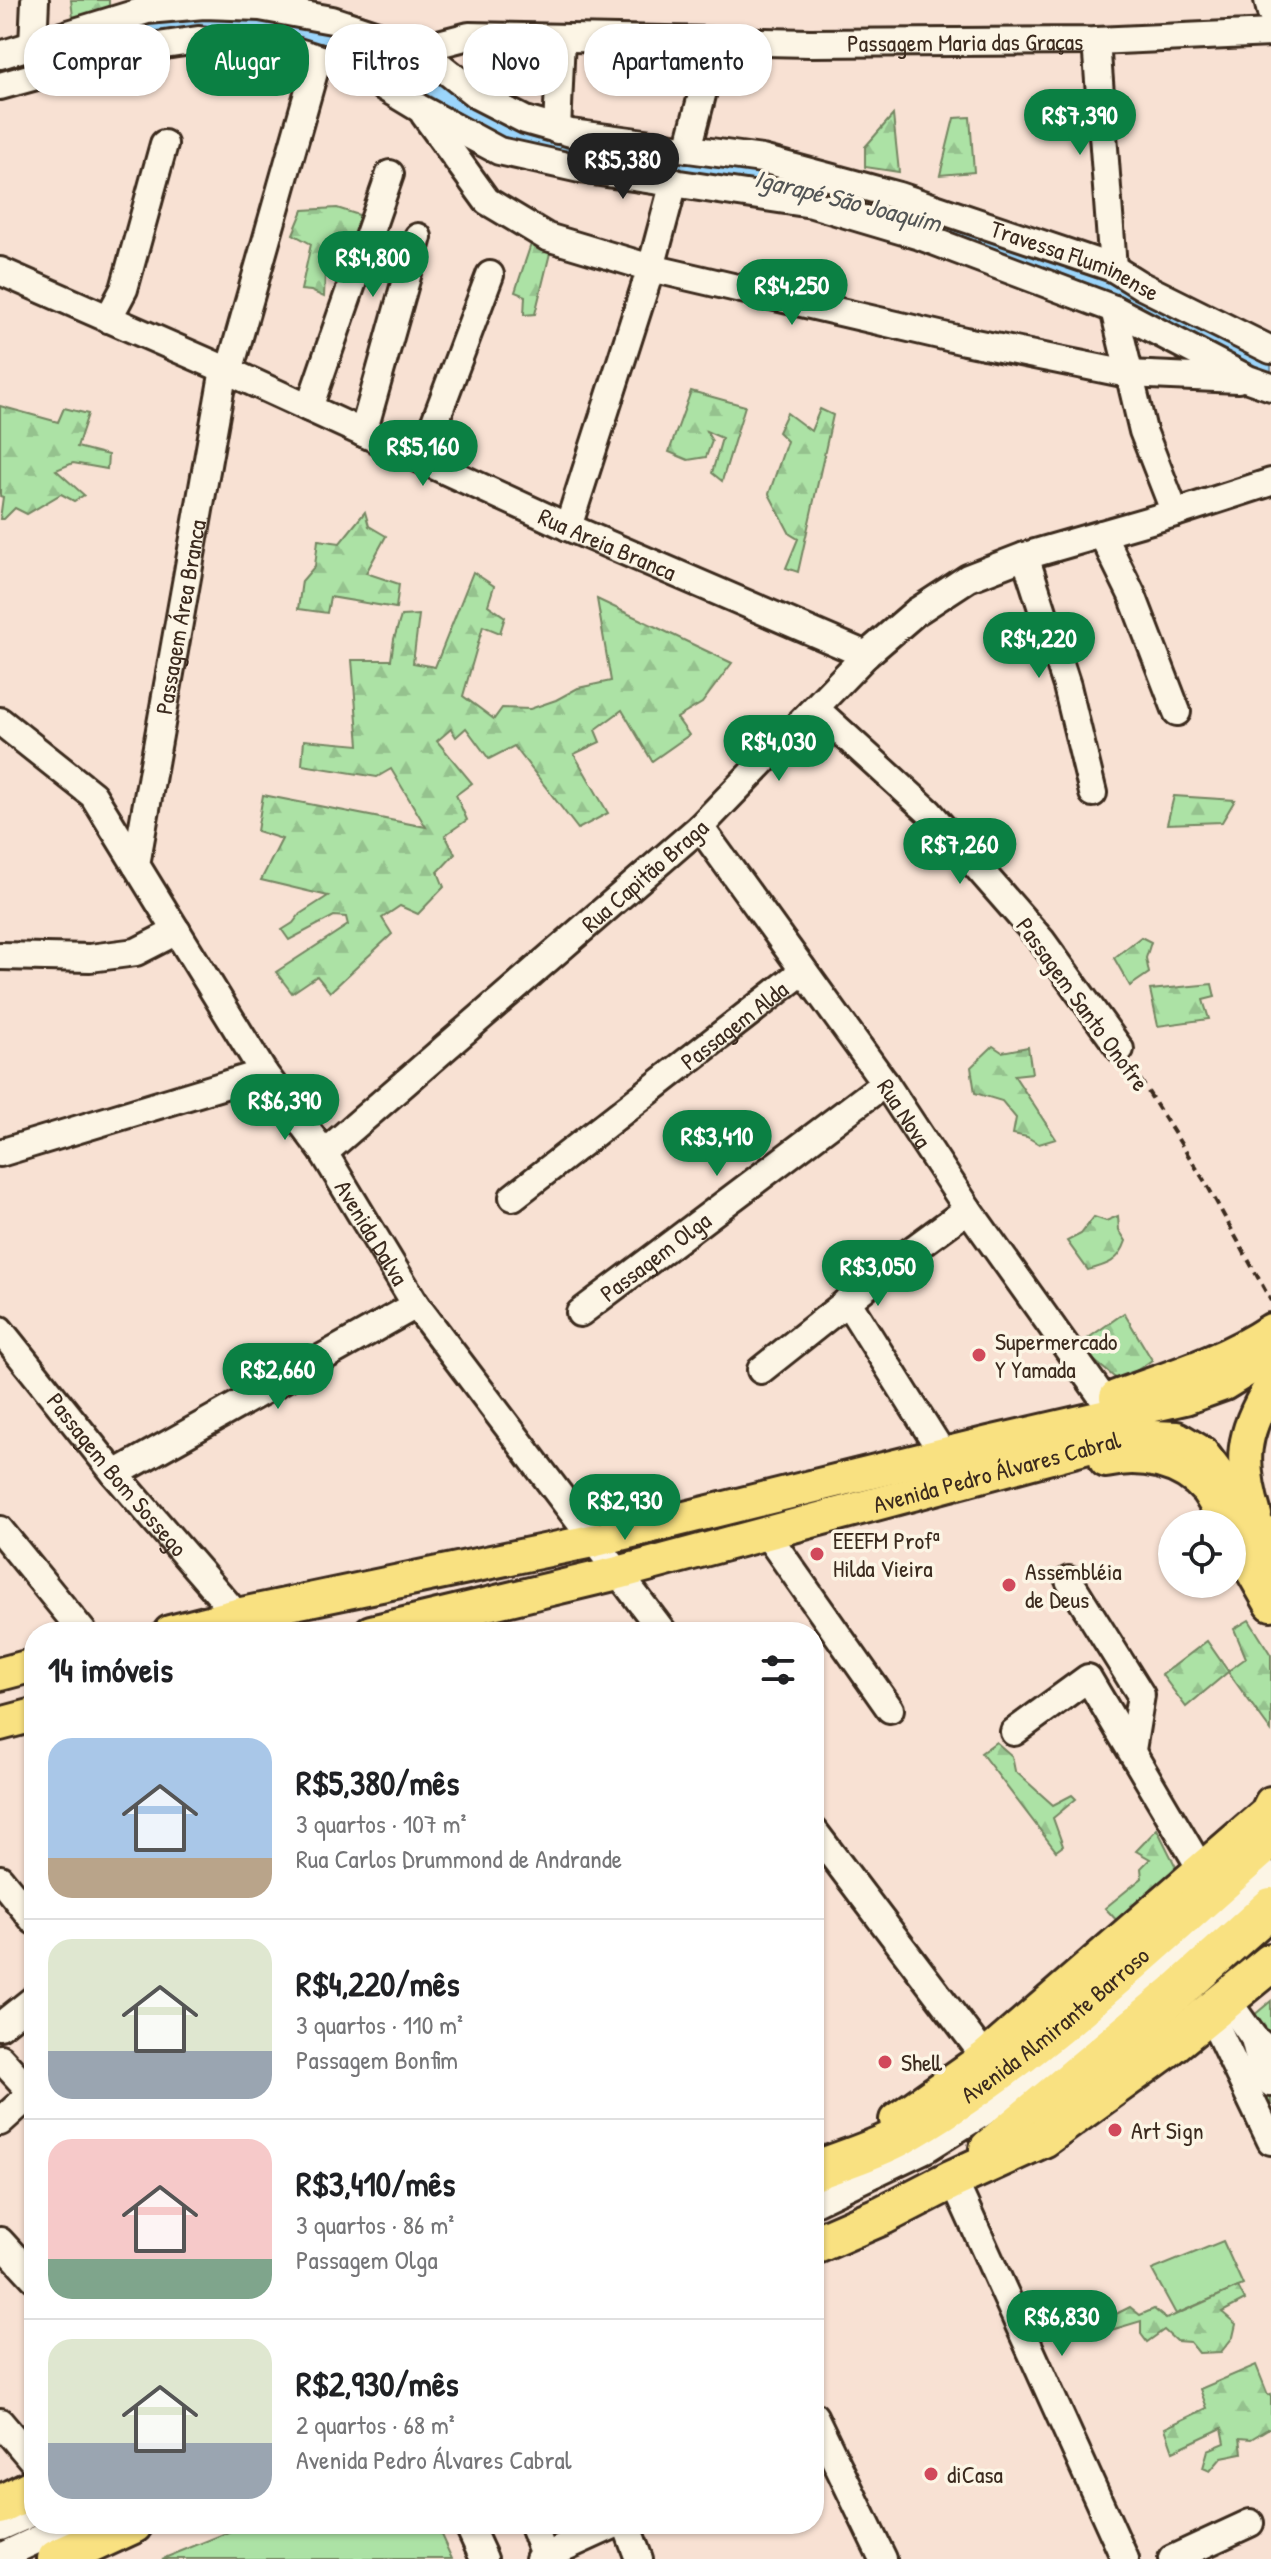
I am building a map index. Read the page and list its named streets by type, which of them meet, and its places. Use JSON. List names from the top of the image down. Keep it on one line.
{"streets":{"highway":["Avenida Almirante Barroso"],"main road":["Avenida Pedro Álvares Cabral"],"street":["Passagem Maria das Graças","Travessa Fluminense","Rua Areia Branca","Passagem Área Branca","Rua Capitão Braga","Passagem Santo Onofre","Passagem Alda","Rua Nova","Avenida Dalva","Passagem Olga","Passagem Bom Sossego"]},"crossings":[["Rua Areia Branca","Passagem Área Branca"],["Rua Areia Branca","Rua Capitão Braga"],["Passagem Área Branca","Avenida Dalva"],["Rua Capitão Braga","Passagem Santo Onofre"],["Rua Capitão Braga","Rua Nova"],["Rua Capitão Braga","Avenida Dalva"],["Passagem Alda","Rua Nova"],["Rua Nova","Passagem Olga"],["Avenida Dalva","Avenida Pedro Álvares Cabral"],["Avenida Pedro Álvares Cabral","Passagem Bom Sossego"]],"water":["Igarapé São Joaquim"],"places":["Supermercado Y Yamada","EEEFM Profª Hilda Vieira","Assembléia de Deus","Shell","Art Sign","diCasa"],"page":{"chip":["Comprar","Alugar","Filtros","Novo","Apartamento"],"price":["R$7,390","R$5,380","R$4,800","R$4,250","R$5,160","R$4,220","R$4,030","R$7,260","R$6,390","R$3,410","R$3,050","R$2,660","R$2,930","R$6,830"],"heading":"14 imóveis","list":[{"name":"R$5,380/mês","note":"3 quartos · 107 m² · Rua Carlos Drummond de Andrande"},{"name":"R$4,220/mês","note":"3 quartos · 110 m² · Passagem Bonfim"},{"name":"R$3,410/mês","note":"3 quartos · 86 m² · Passagem Olga"},{"name":"R$2,930/mês","note":"2 quartos · 68 m² · Avenida Pedro Álvares Cabral"}]}}
